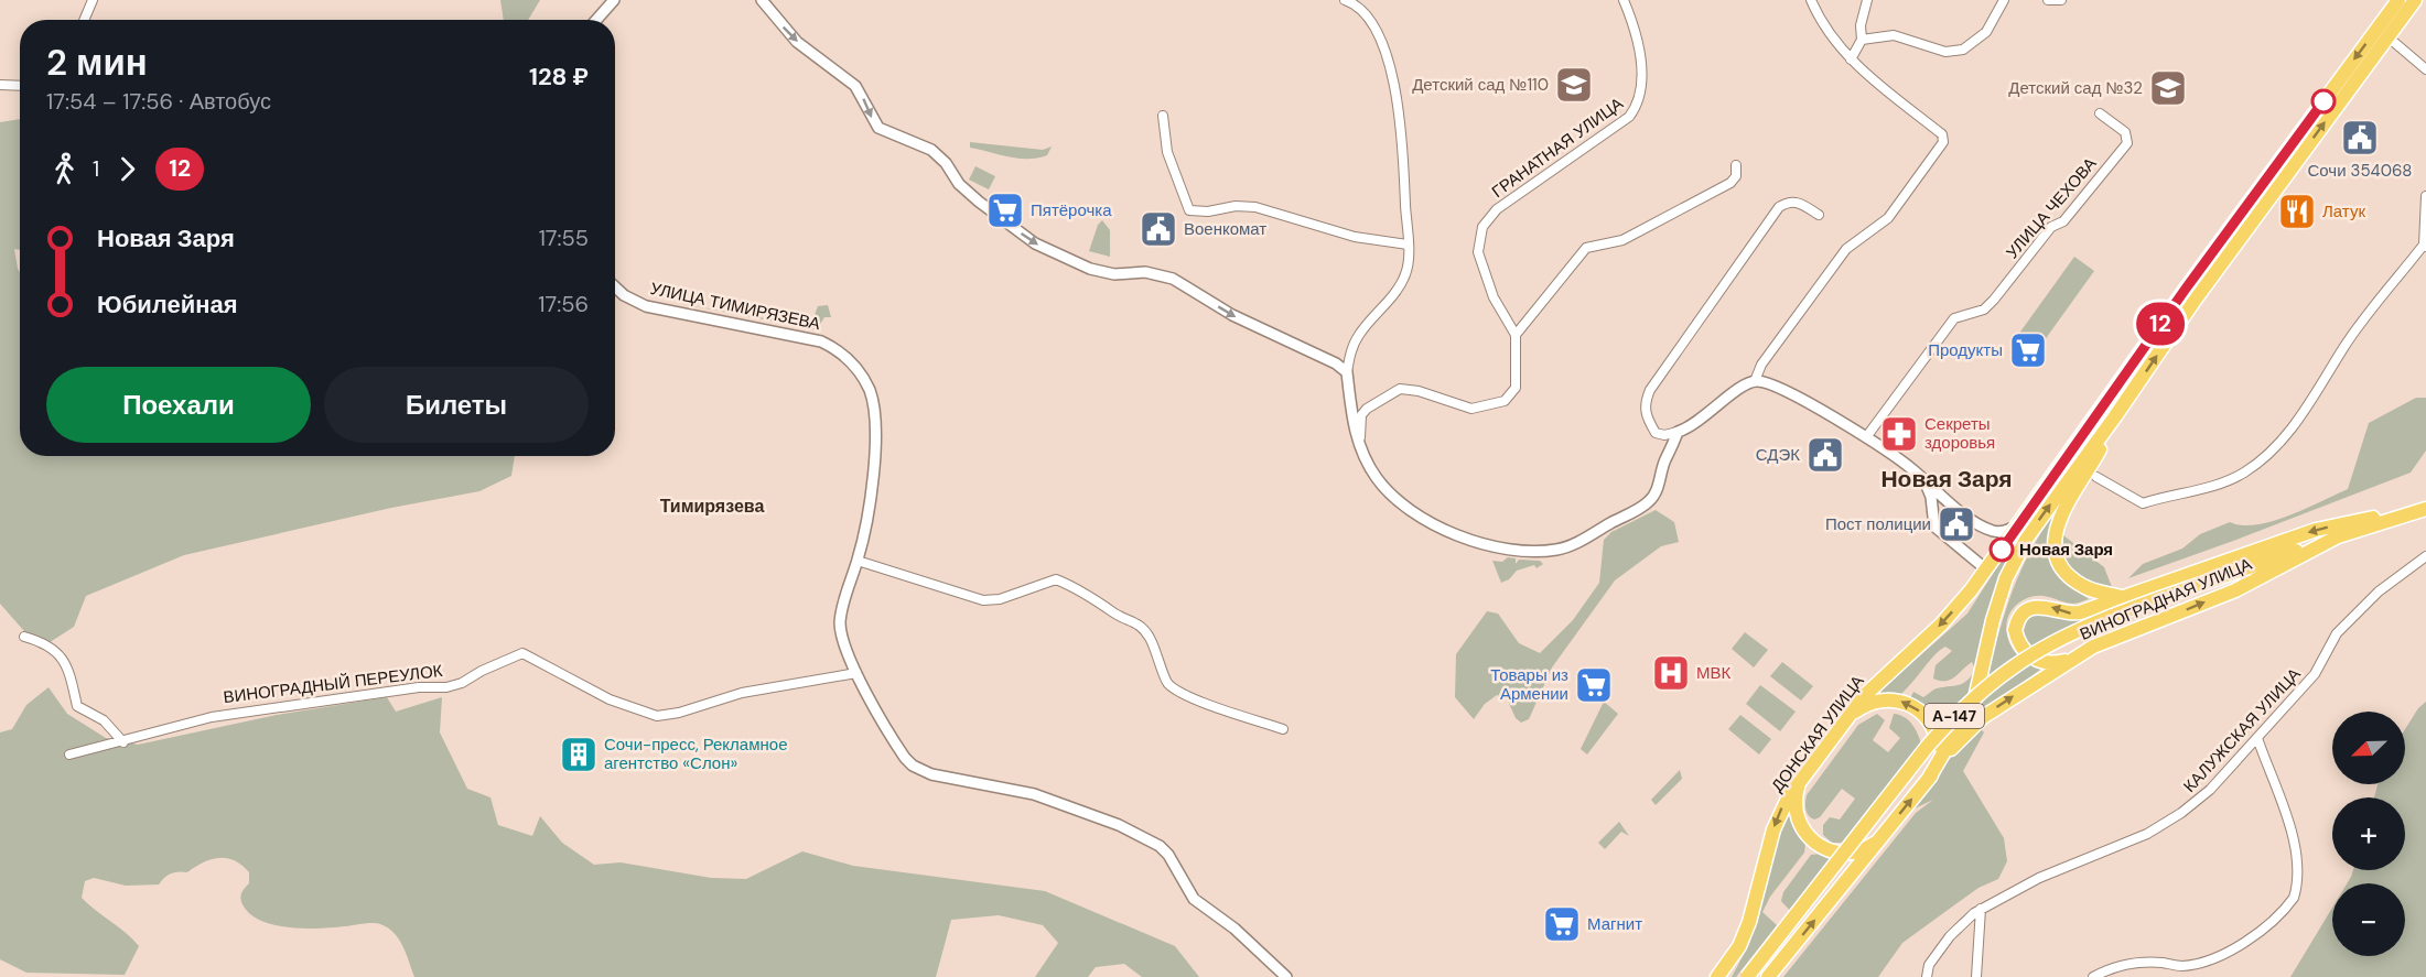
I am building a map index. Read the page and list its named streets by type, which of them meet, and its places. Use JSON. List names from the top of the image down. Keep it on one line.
{"streets":{"main road":["ВИНОГРАДНАЯ УЛИЦА","А-147","ДОНСКАЯ УЛИЦА"],"street":["ГРАНАТНАЯ УЛИЦА","УЛИЦА ЧЕХОВА","УЛИЦА ТИМИРЯЗЕВА","ВИНОГРАДНЫЙ ПЕРЕУЛОК","КАЛУЖСКАЯ УЛИЦА"]},"crossings":[["УЛИЦА ТИМИРЯЗЕВА","ВИНОГРАДНЫЙ ПЕРЕУЛОК"],["ВИНОГРАДНАЯ УЛИЦА","А-147"],["ВИНОГРАДНАЯ УЛИЦА","ДОНСКАЯ УЛИЦА"],["А-147","ДОНСКАЯ УЛИЦА"]],"districts":["Новая Заря","Тимирязева"],"places":{"school or university":["Детский сад №110","Детский сад №32"],"public building":["Сочи 354068","Военкомат","СДЭК","Пост полиции"],"supermarket":["Пятёрочка","Продукты","Товары из Армении","Магнит"],"restaurant":["Латук"],"pharmacy":["Секреты здоровья"],"other":["Новая Заря"],"hospital":["МВК"],"building":["Сочи-пресс, Рекламное агентство «Слон»"]},"lines":["bus line 12"],"north":"bottom left","page":{"on_map":"12","heading":["2 мин","17:54 – 17:56 · Автобус","128 ₽"],"legs":["1","12"],"list":[{"name":"Новая Заря","value":"17:55"},{"name":"Юбилейная","value":"17:56"}],"buttons":["Поехали","Билеты"],"map_buttons":["+","−"]}}
